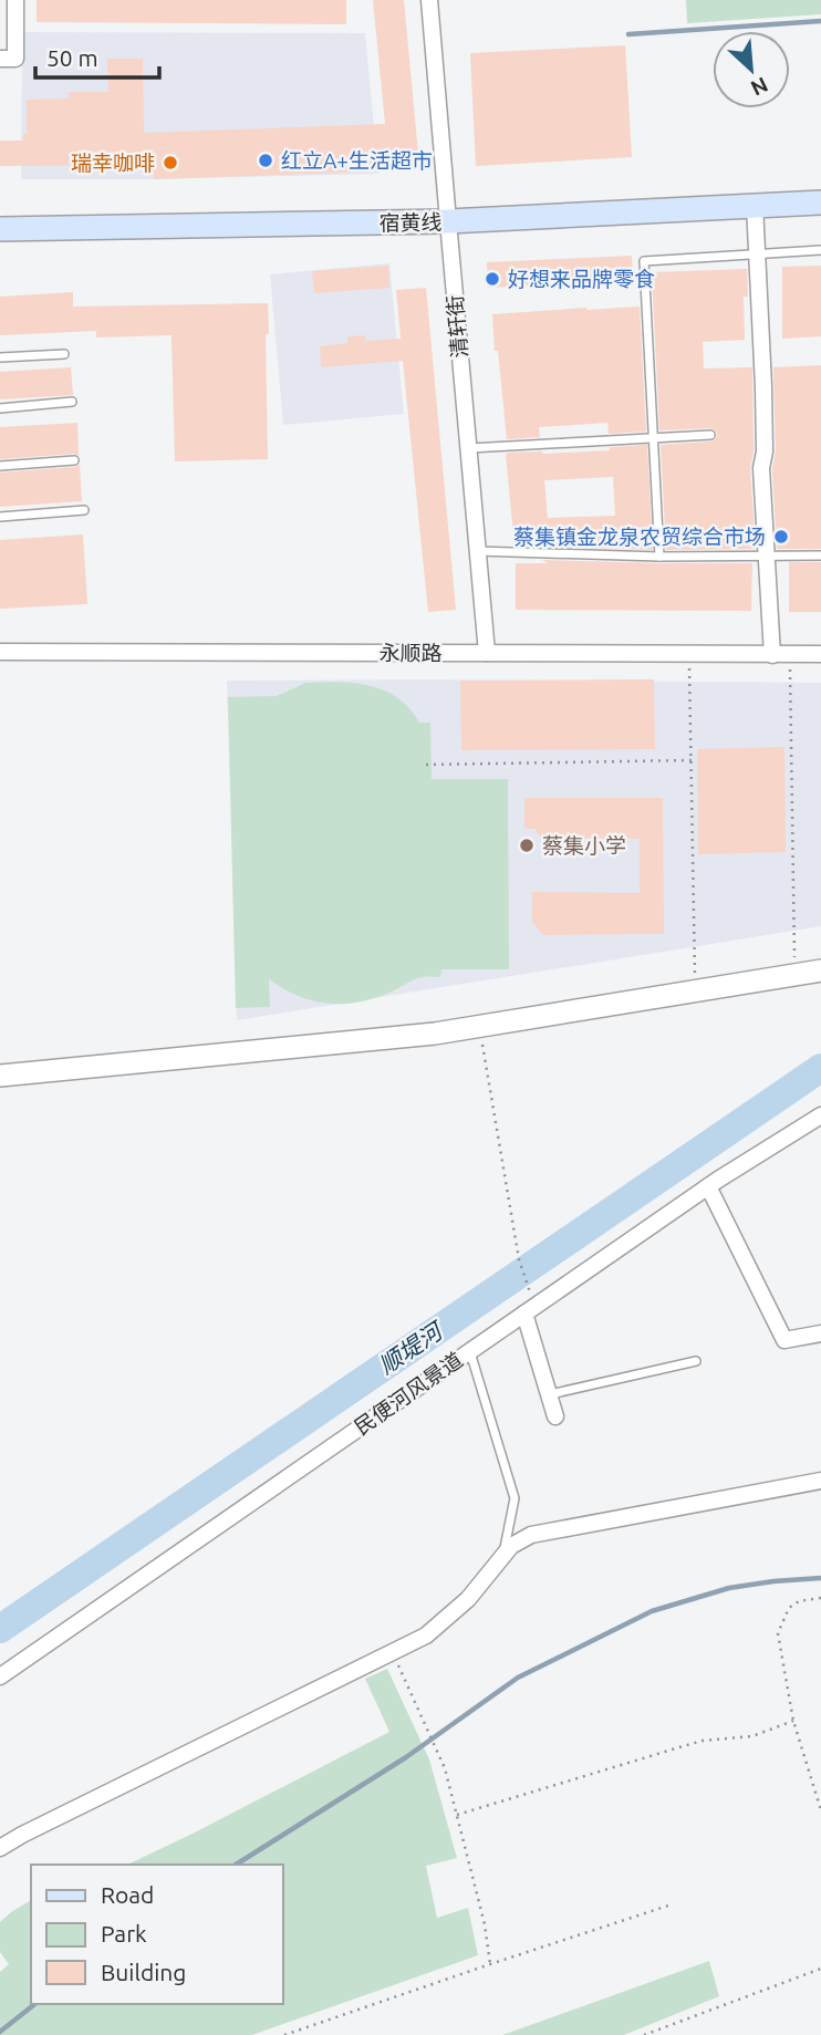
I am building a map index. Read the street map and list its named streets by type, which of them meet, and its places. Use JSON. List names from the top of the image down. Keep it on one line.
{"streets":{"main road":["宿黄线"],"street":["清轩街","永顺路","民便河风景道"]},"crossings":[["宿黄线","清轩街"],["清轩街","永顺路"]],"water":["顺堤河"],"places":["红立A+生活超市","瑞幸咖啡","好想来品牌零食","蔡集镇金龙泉农贸综合市场","蔡集小学"],"legend":["Road","Park","Building"],"scale_bar":"50 m","north":"bottom right"}
